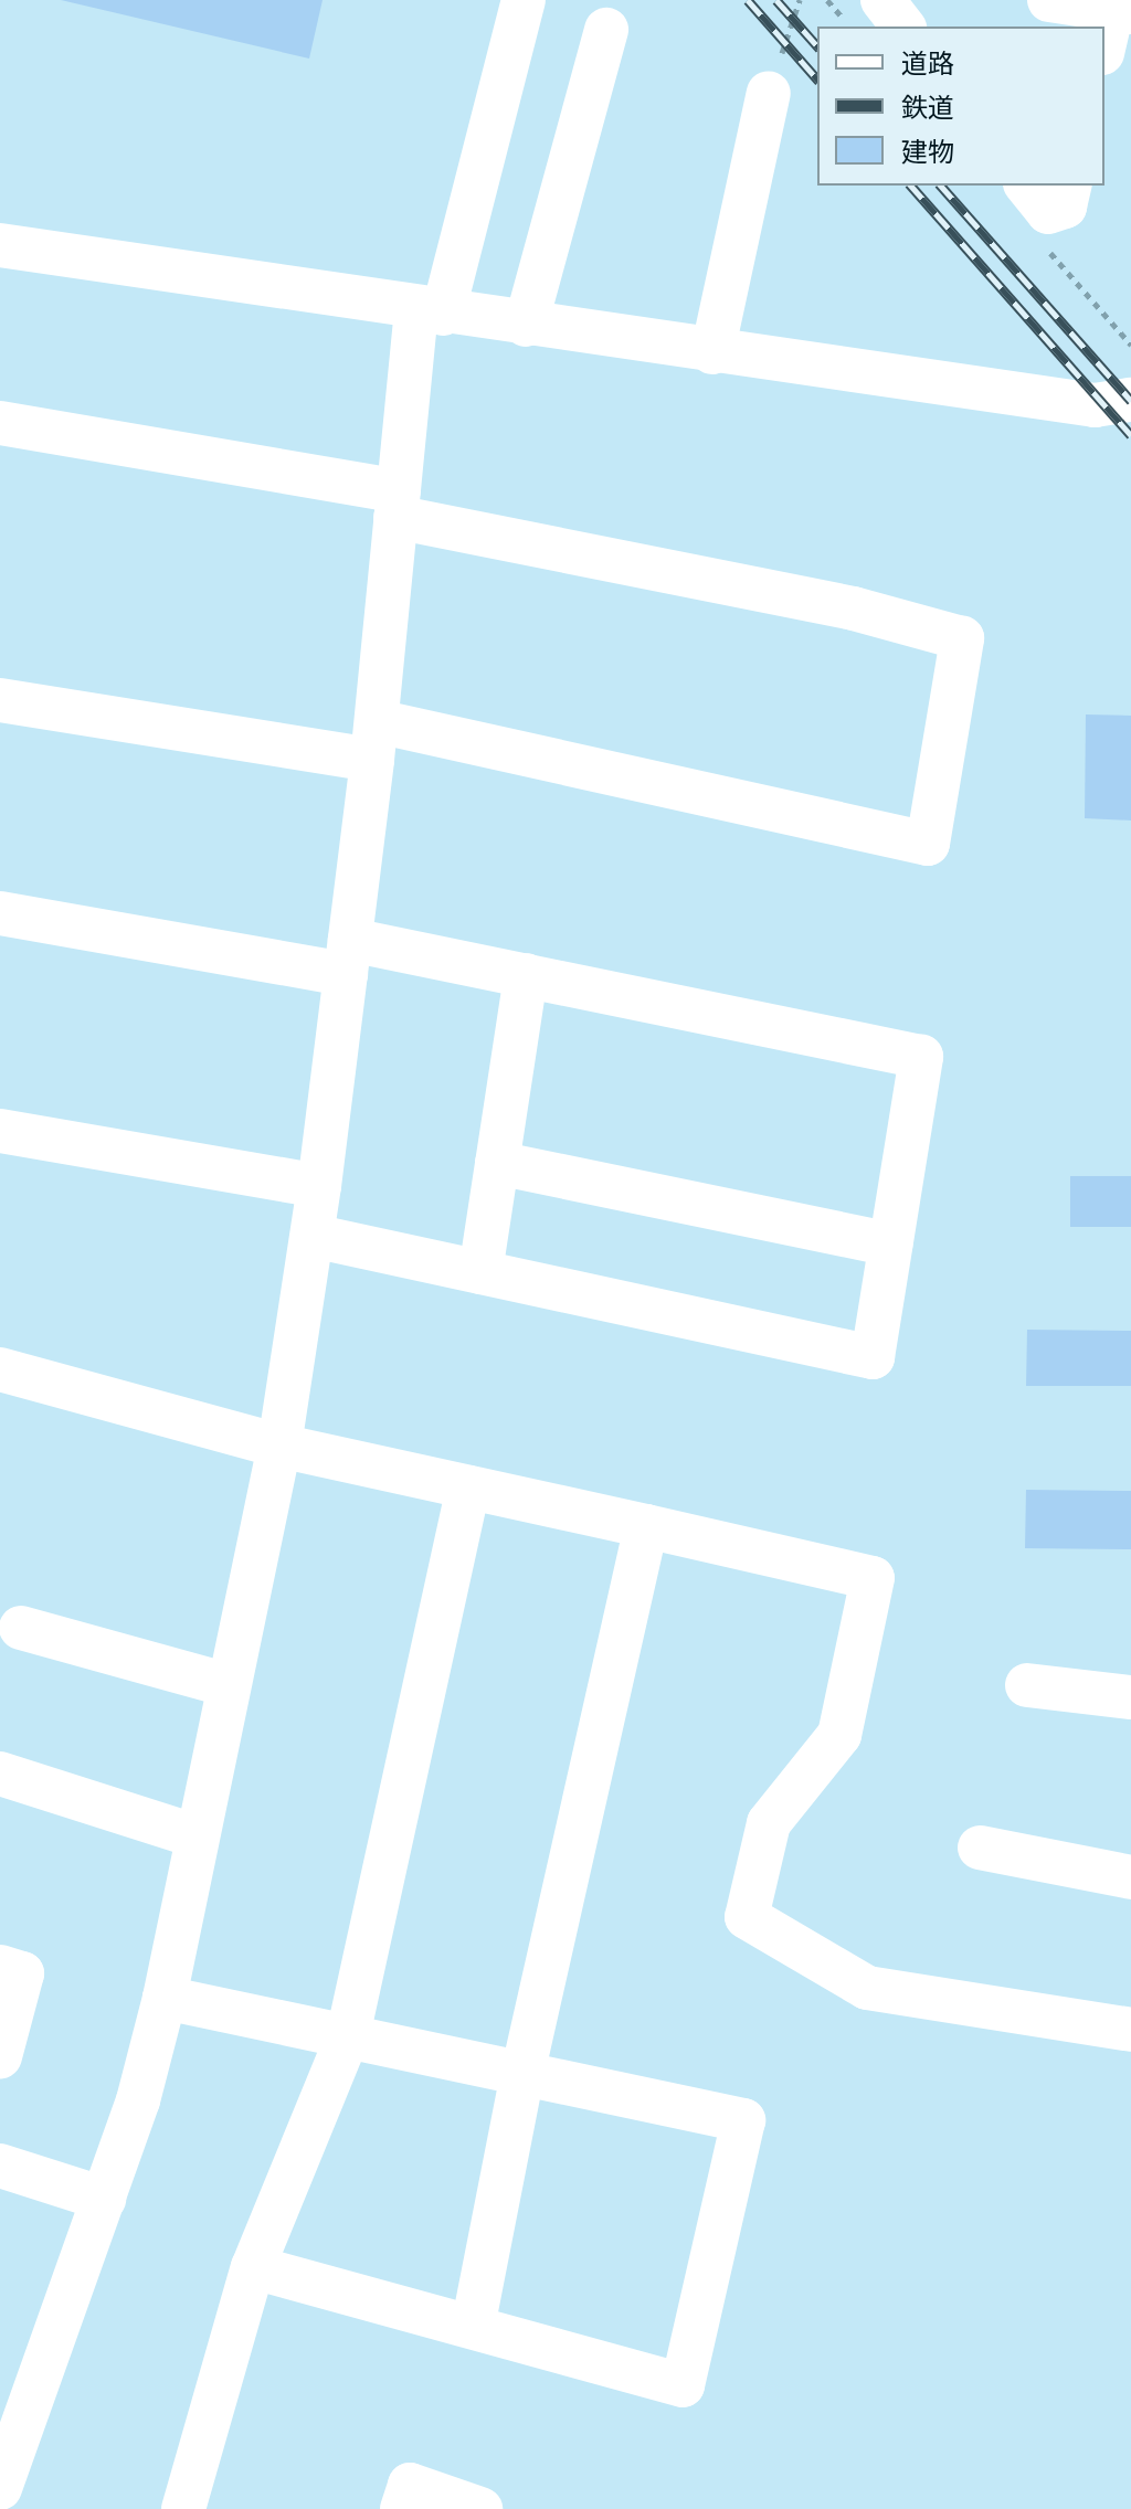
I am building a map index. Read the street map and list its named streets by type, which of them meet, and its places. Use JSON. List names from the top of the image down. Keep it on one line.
{"legend":["道路","鉄道","建物"]}
